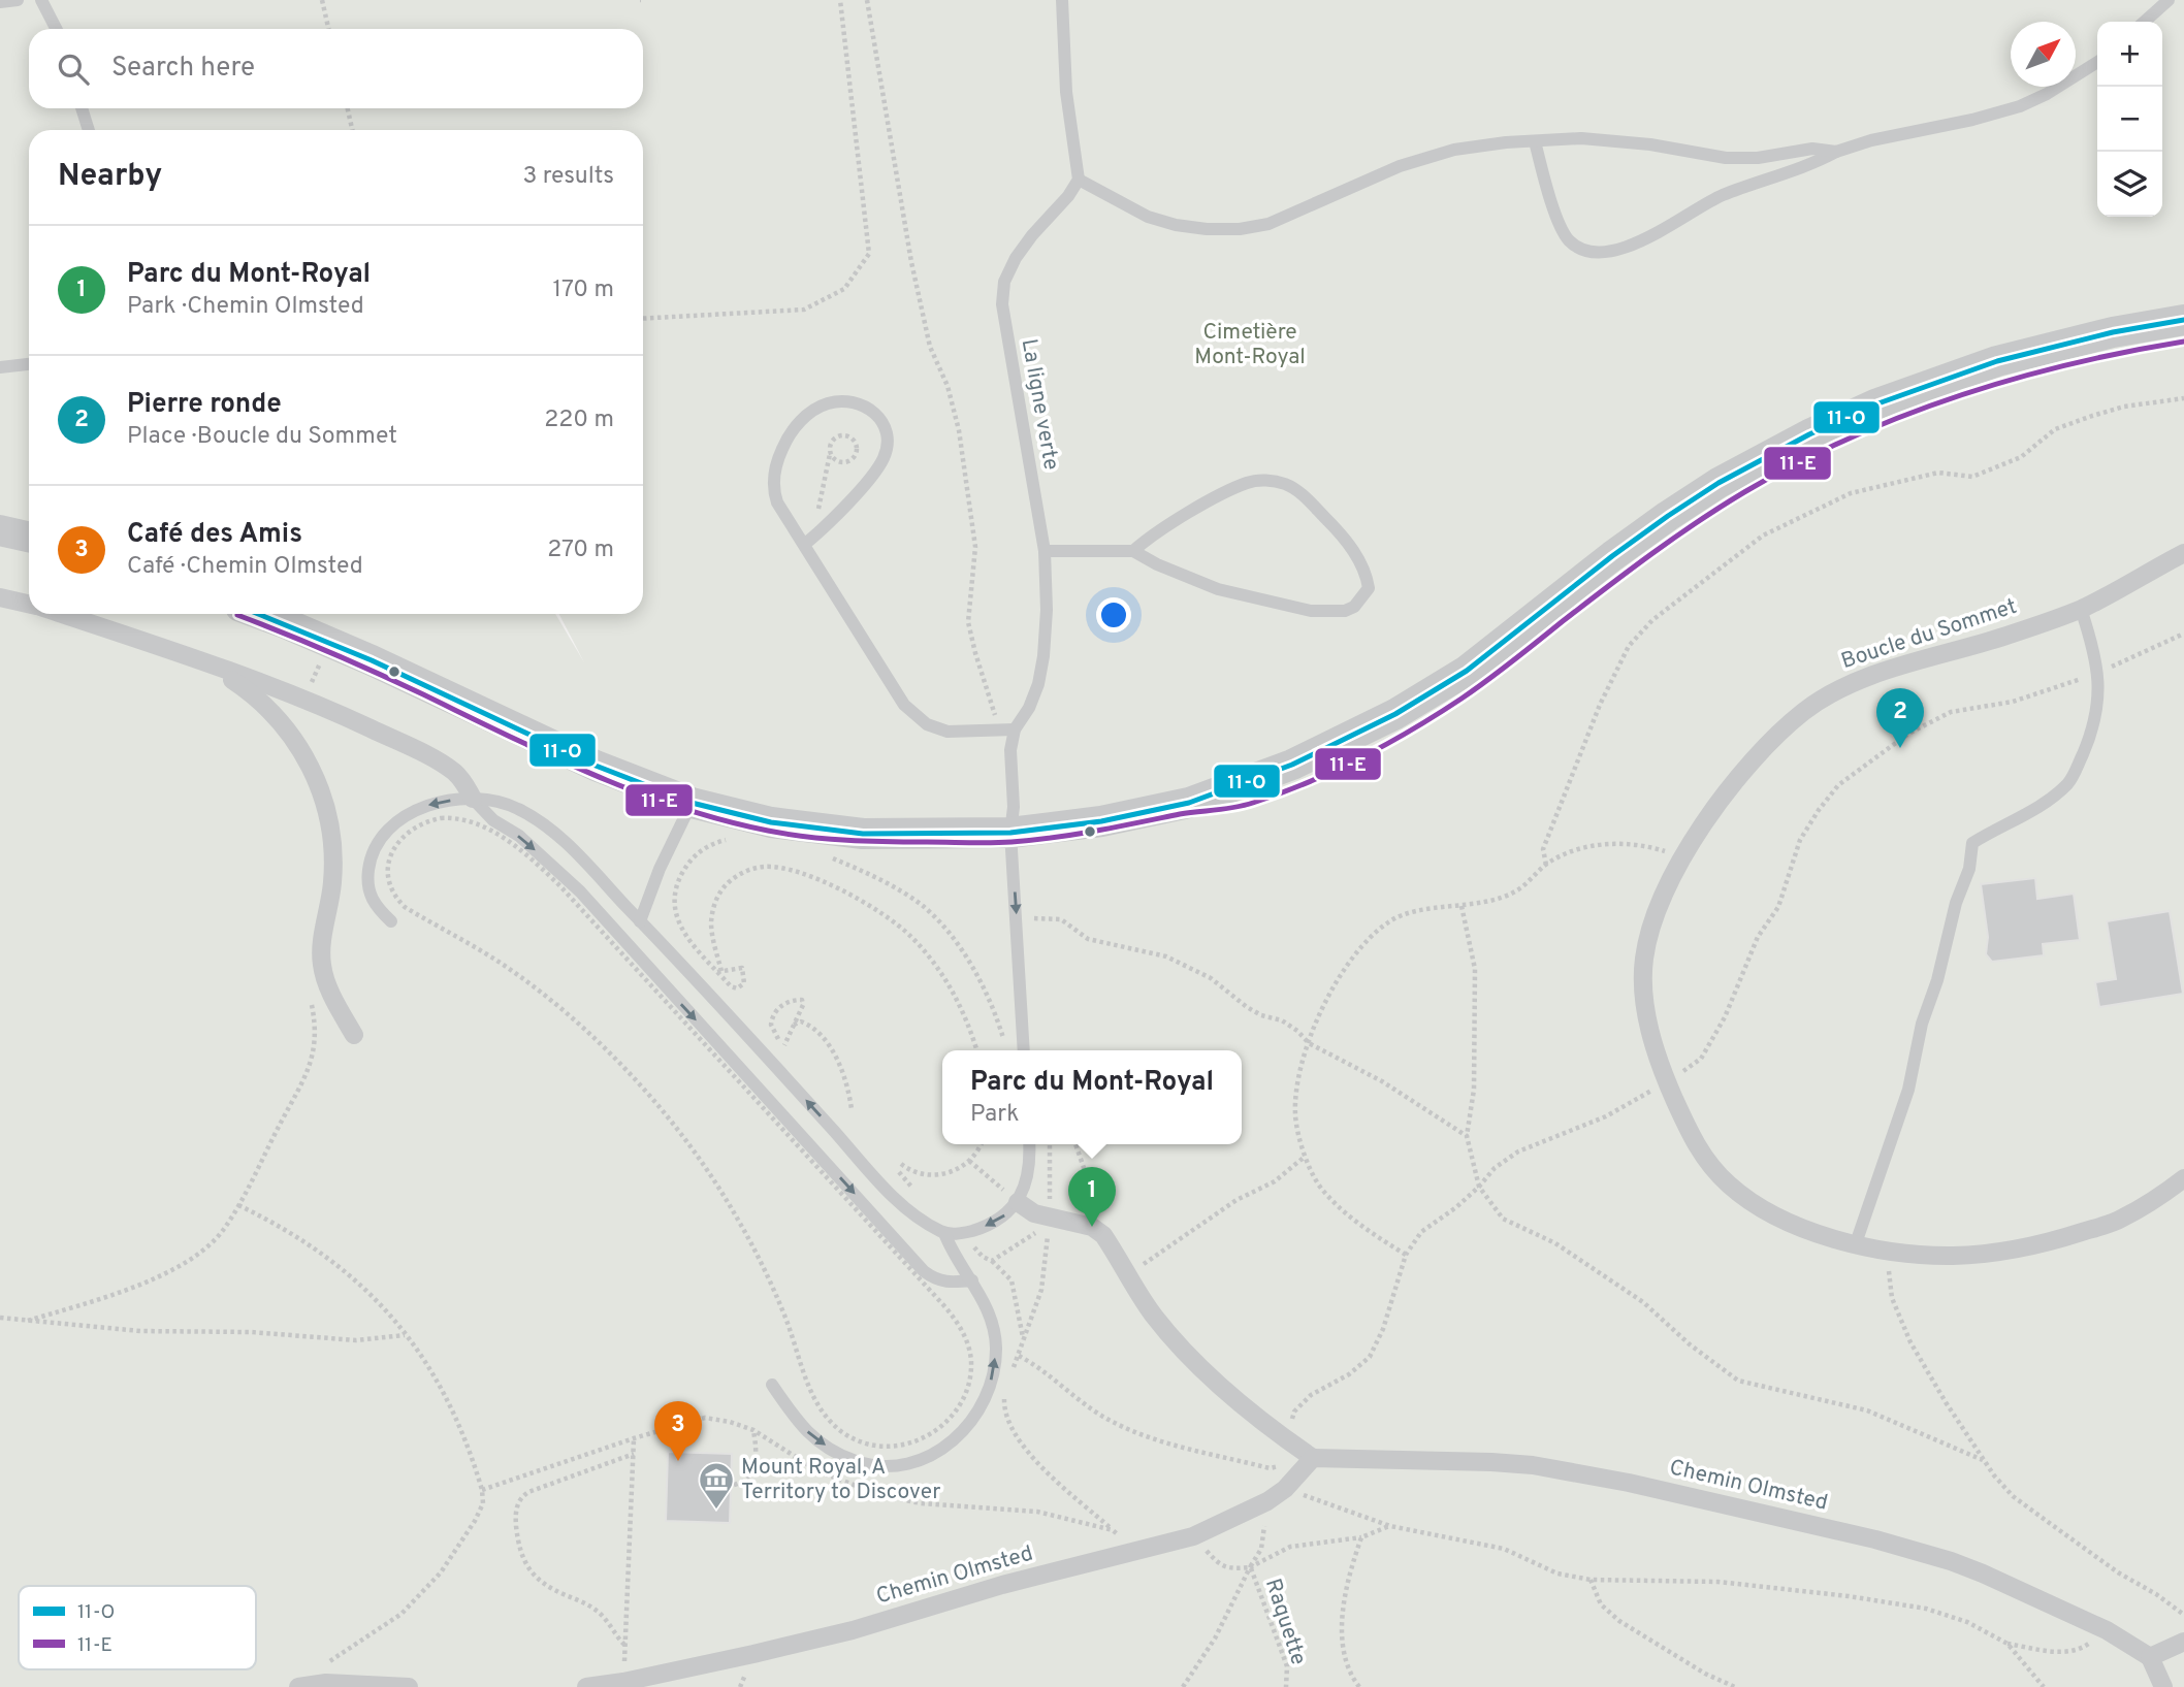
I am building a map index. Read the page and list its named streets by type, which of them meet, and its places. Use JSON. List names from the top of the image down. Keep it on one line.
{"streets":{"street":["Boucle du Sommet","Chemin Olmsted"],"lane":["La ligne verte"],"path":["Raquette"]},"parks":["Cimetière Mont-Royal"],"places":{"museum":["Mount Royal, A Territory to Discover"]},"lines":["transit line 11-O","transit line 11-E"],"legend":["11-O","11-E"],"north":"top right","page":{"map_buttons":["+","−"],"search":"Search here","heading":["Nearby","3 results"],"list":[{"mark":"1","name":"Parc du Mont-Royal","note":"Park · Chemin Olmsted","value":"170 m"},{"mark":"2","name":"Pierre ronde","note":"Place · Boucle du Sommet","value":"220 m"},{"mark":"3","name":"Café des Amis","note":"Café · Chemin Olmsted","value":"270 m"}],"pins":["2","1","3"],"popup":["Parc du Mont-Royal","Park"]}}
